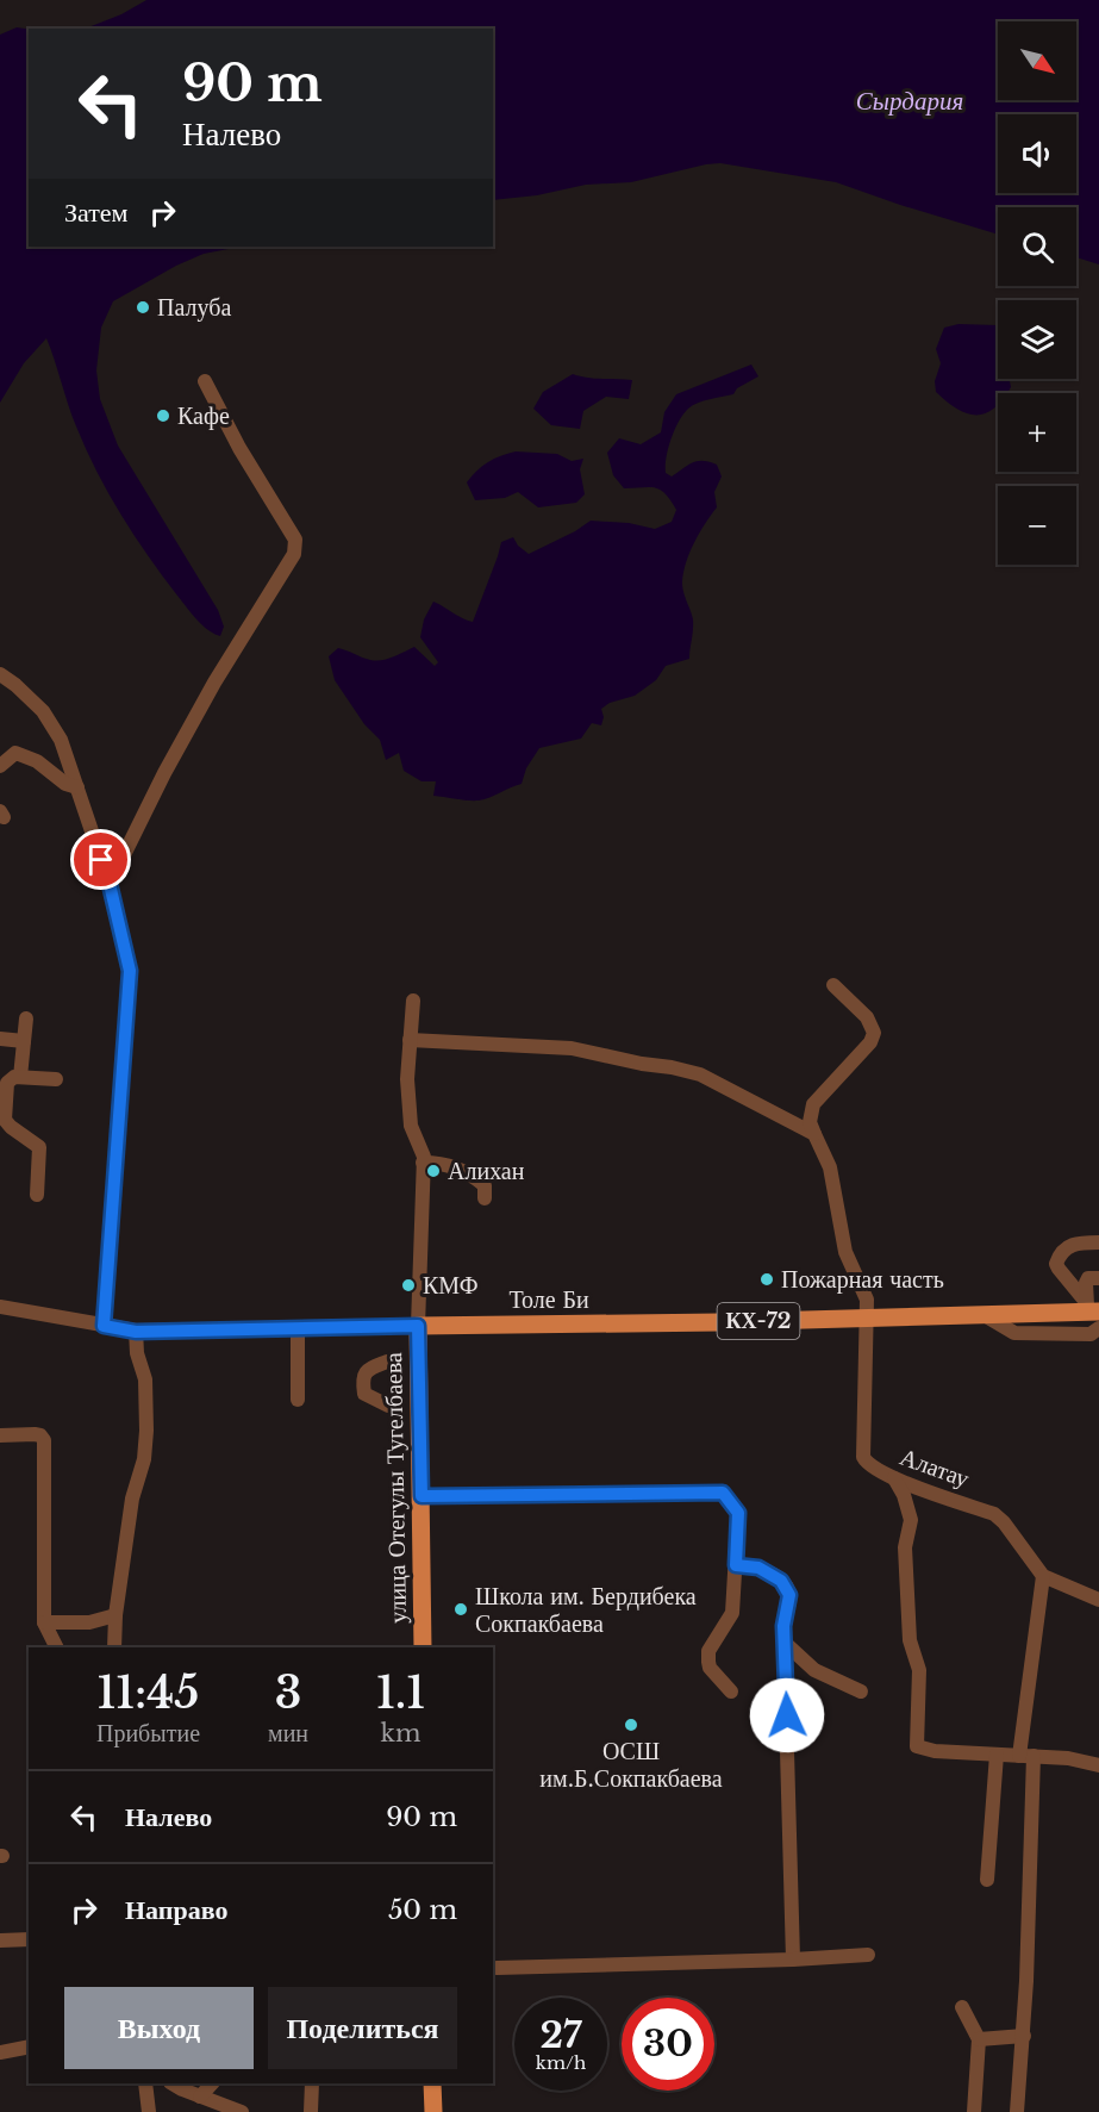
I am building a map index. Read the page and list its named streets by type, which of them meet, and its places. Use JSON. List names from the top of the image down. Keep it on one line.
{"streets":{"main road":["Толе Би","КХ-72","улица Отегулы Тугелбаева"],"street":["Алатау"]},"crossings":[["Толе Би","Алатау"],["Толе Би","улица Отегулы Тугелбаева"]],"water":["Сырдария"],"places":["Палуба","Кафе","Алихан","Пожарная часть","КМФ","Школа им. Бердибека Сокпакбаева","ОСШ им.Б.Сокпакбаева"],"north":"bottom right","page":{"map_buttons":["+","−"],"turn":["90 m","Налево"],"then":"Затем","eta":["11:45","Прибытие","3","мин","1.1","km"],"list":[{"name":"Налево","value":"90 m"},{"name":"Направо","value":"50 m"}],"buttons":["Выход","Поделиться"],"speed":"27 km/h","limit":"30"}}
